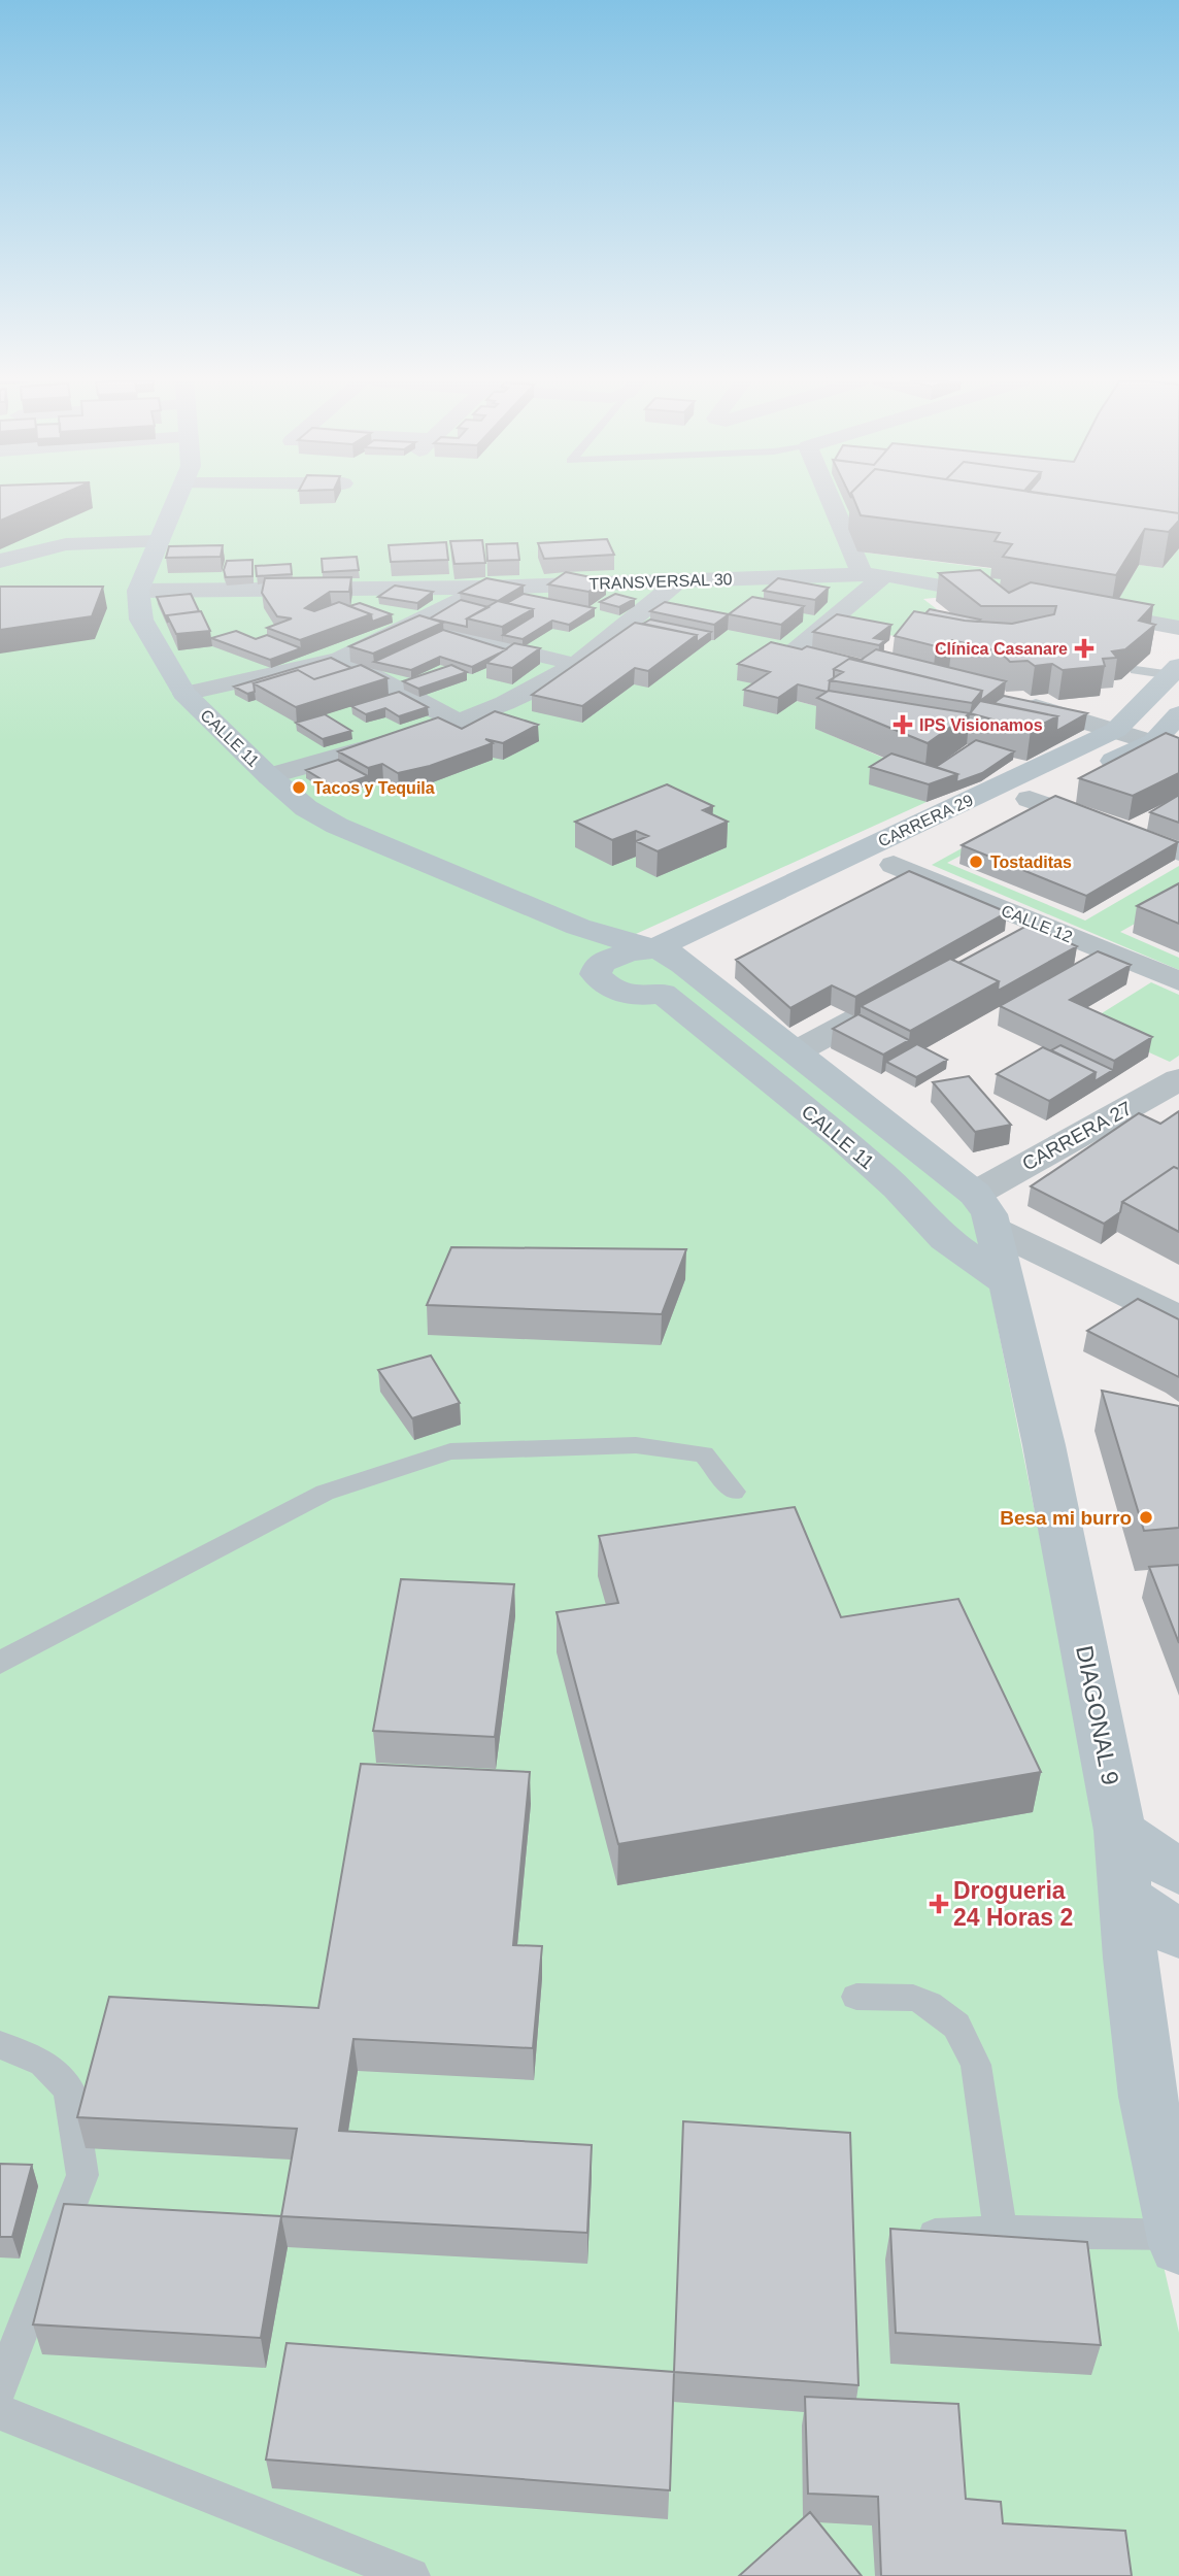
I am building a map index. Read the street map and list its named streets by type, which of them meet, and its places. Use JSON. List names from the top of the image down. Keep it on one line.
{"streets":{"main road":["CALLE 11","CARRERA 29","DIAGONAL 9"],"street":["TRANSVERSAL 30","CALLE 12","CARRERA 27"]},"crossings":[["TRANSVERSAL 30","CALLE 11"],["CALLE 11","CARRERA 29"],["CALLE 11","CARRERA 27"],["CALLE 11","DIAGONAL 9"],["CARRERA 29","CALLE 12"],["CARRERA 27","DIAGONAL 9"]],"places":{"health":["Clínica Casanare","IPS Visionamos","Drogueria 24 Horas 2"],"other":["Tacos y Tequila","Tostaditas","Besa mi burro"]}}
